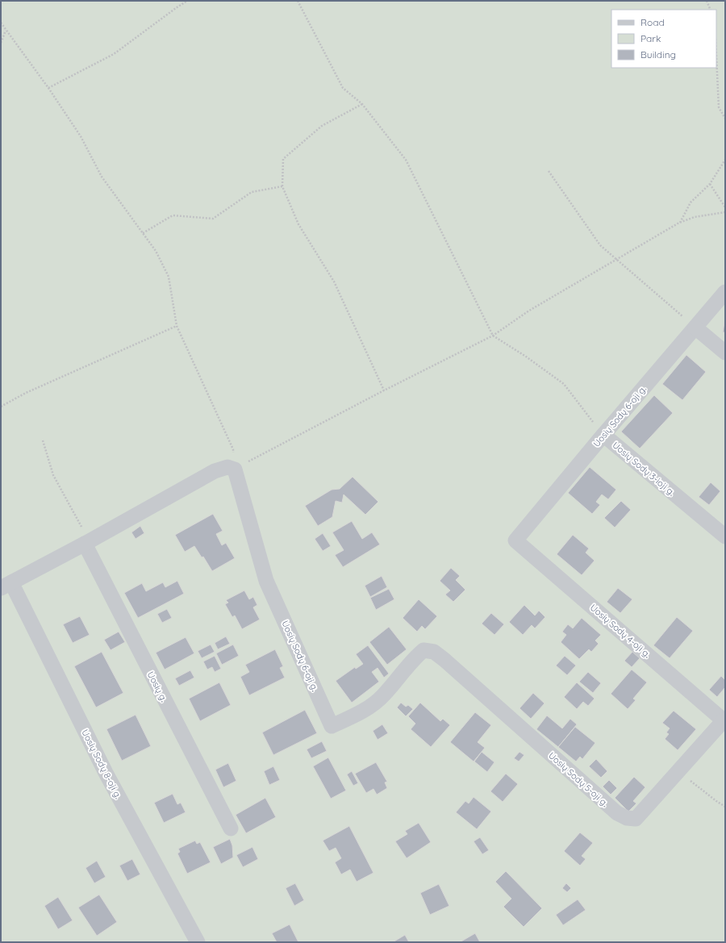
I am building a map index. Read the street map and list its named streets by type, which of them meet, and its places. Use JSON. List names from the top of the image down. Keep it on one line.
{"streets":{"street":["Uosių Sodų 6-oji g.","Uosių Sodų 3-ioji g.","Uosių Sodų 4-oji g.","Uosių g.","Uosių Sodų 8-oji g.","Uosių Sodų 5-oji g."]},"crossings":[["Uosių Sodų 6-oji g.","Uosių Sodų 3-ioji g."],["Uosių Sodų 6-oji g.","Uosių Sodų 4-oji g."],["Uosių Sodų 6-oji g.","Uosių Sodų 5-oji g."],["Uosių Sodų 4-oji g.","Uosių Sodų 5-oji g."]],"legend":["Road","Park","Building"]}
